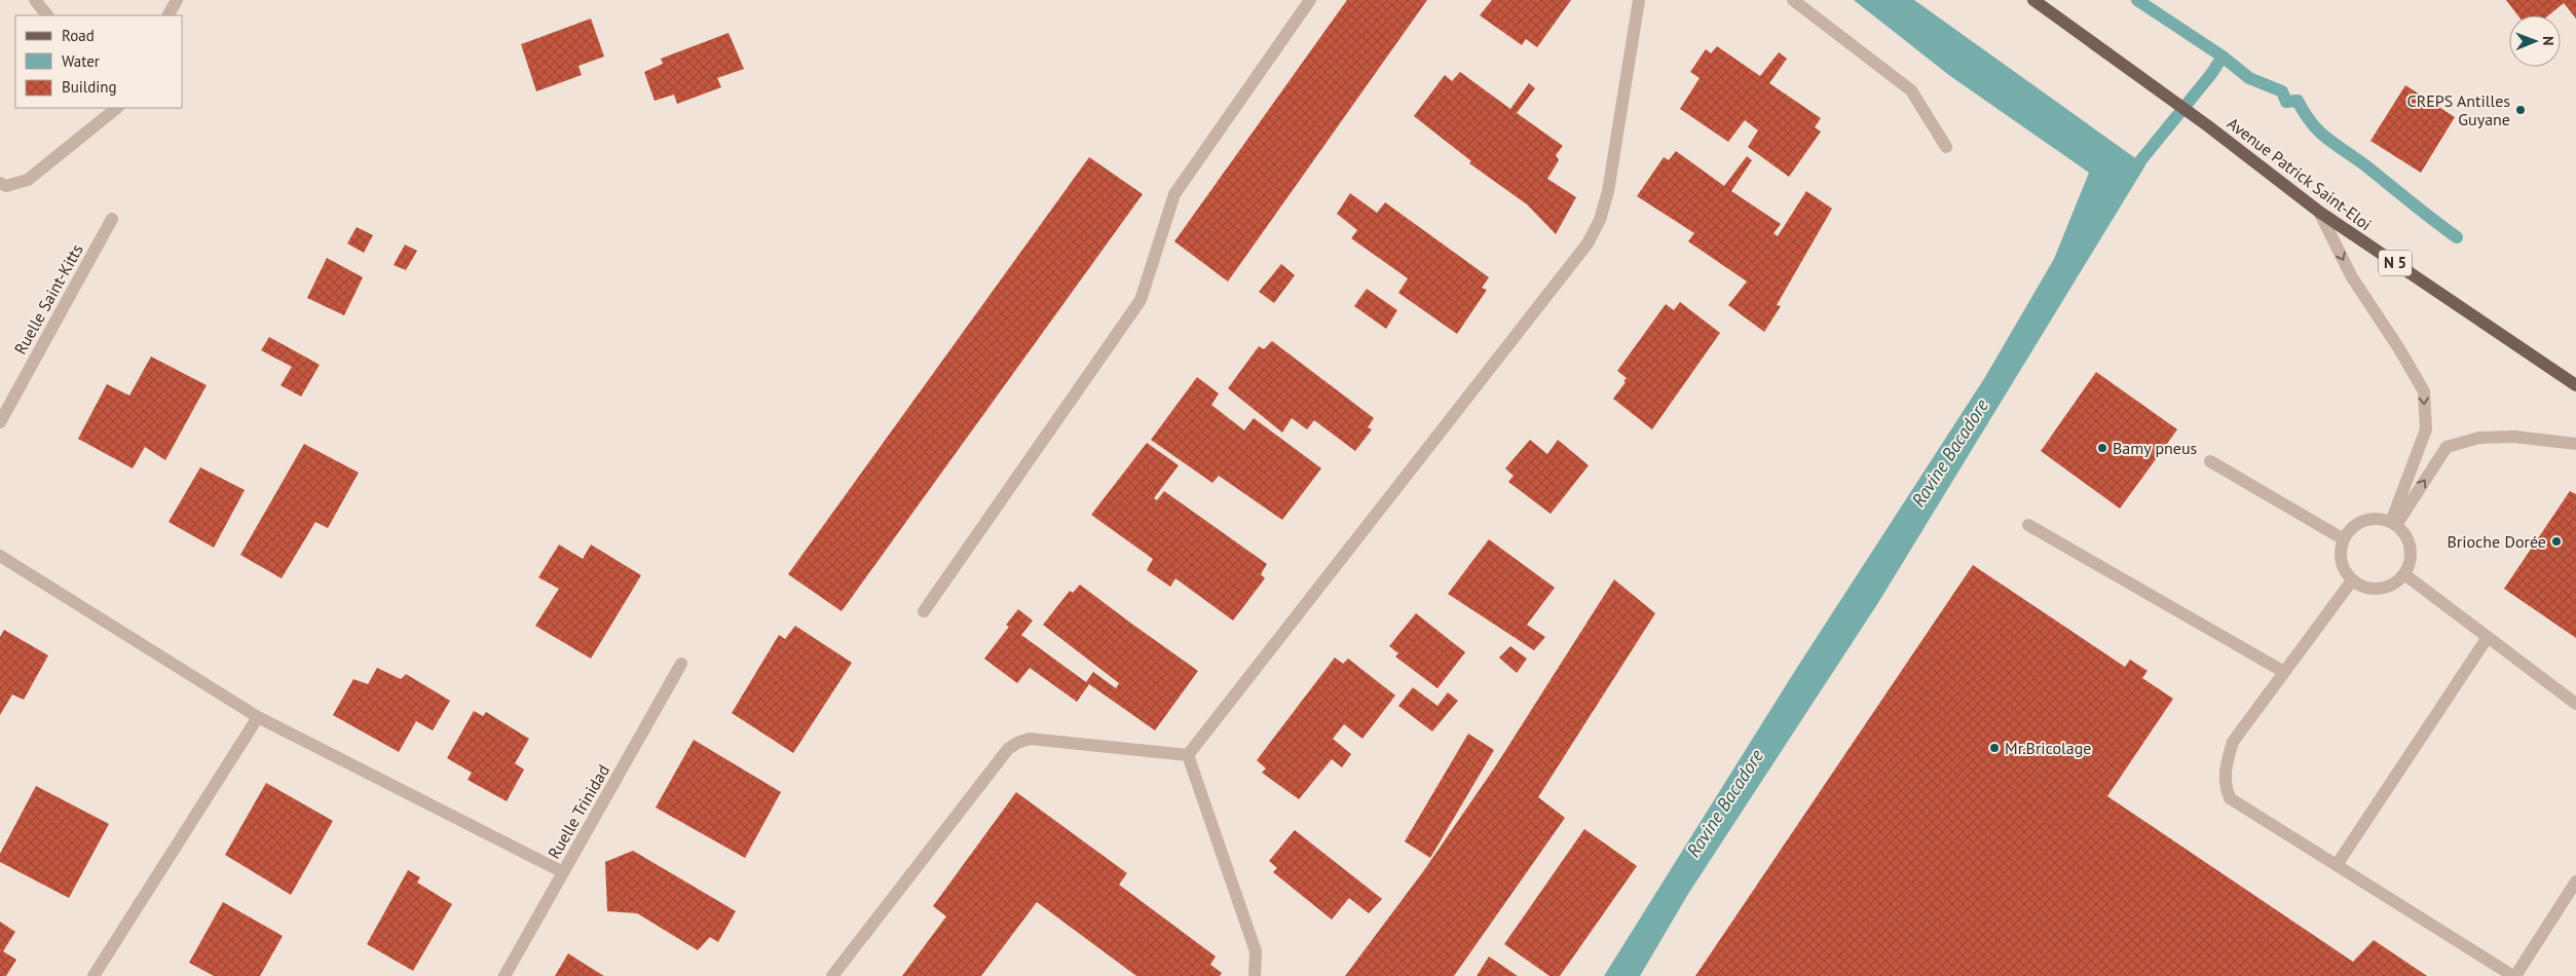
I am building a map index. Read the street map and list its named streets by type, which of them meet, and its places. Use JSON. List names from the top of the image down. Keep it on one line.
{"streets":{"main road":["Avenue Patrick Saint-Eloi","N 5"],"street":["Ruelle Saint-Kitts","Ruelle Trinidad"]},"water":["Ravine Bacadore"],"places":["CREPS Antilles Guyane","Bamy pneus","Brioche Dorée","Mr.Bricolage"],"legend":["Road","Water","Building"],"north":"right"}
